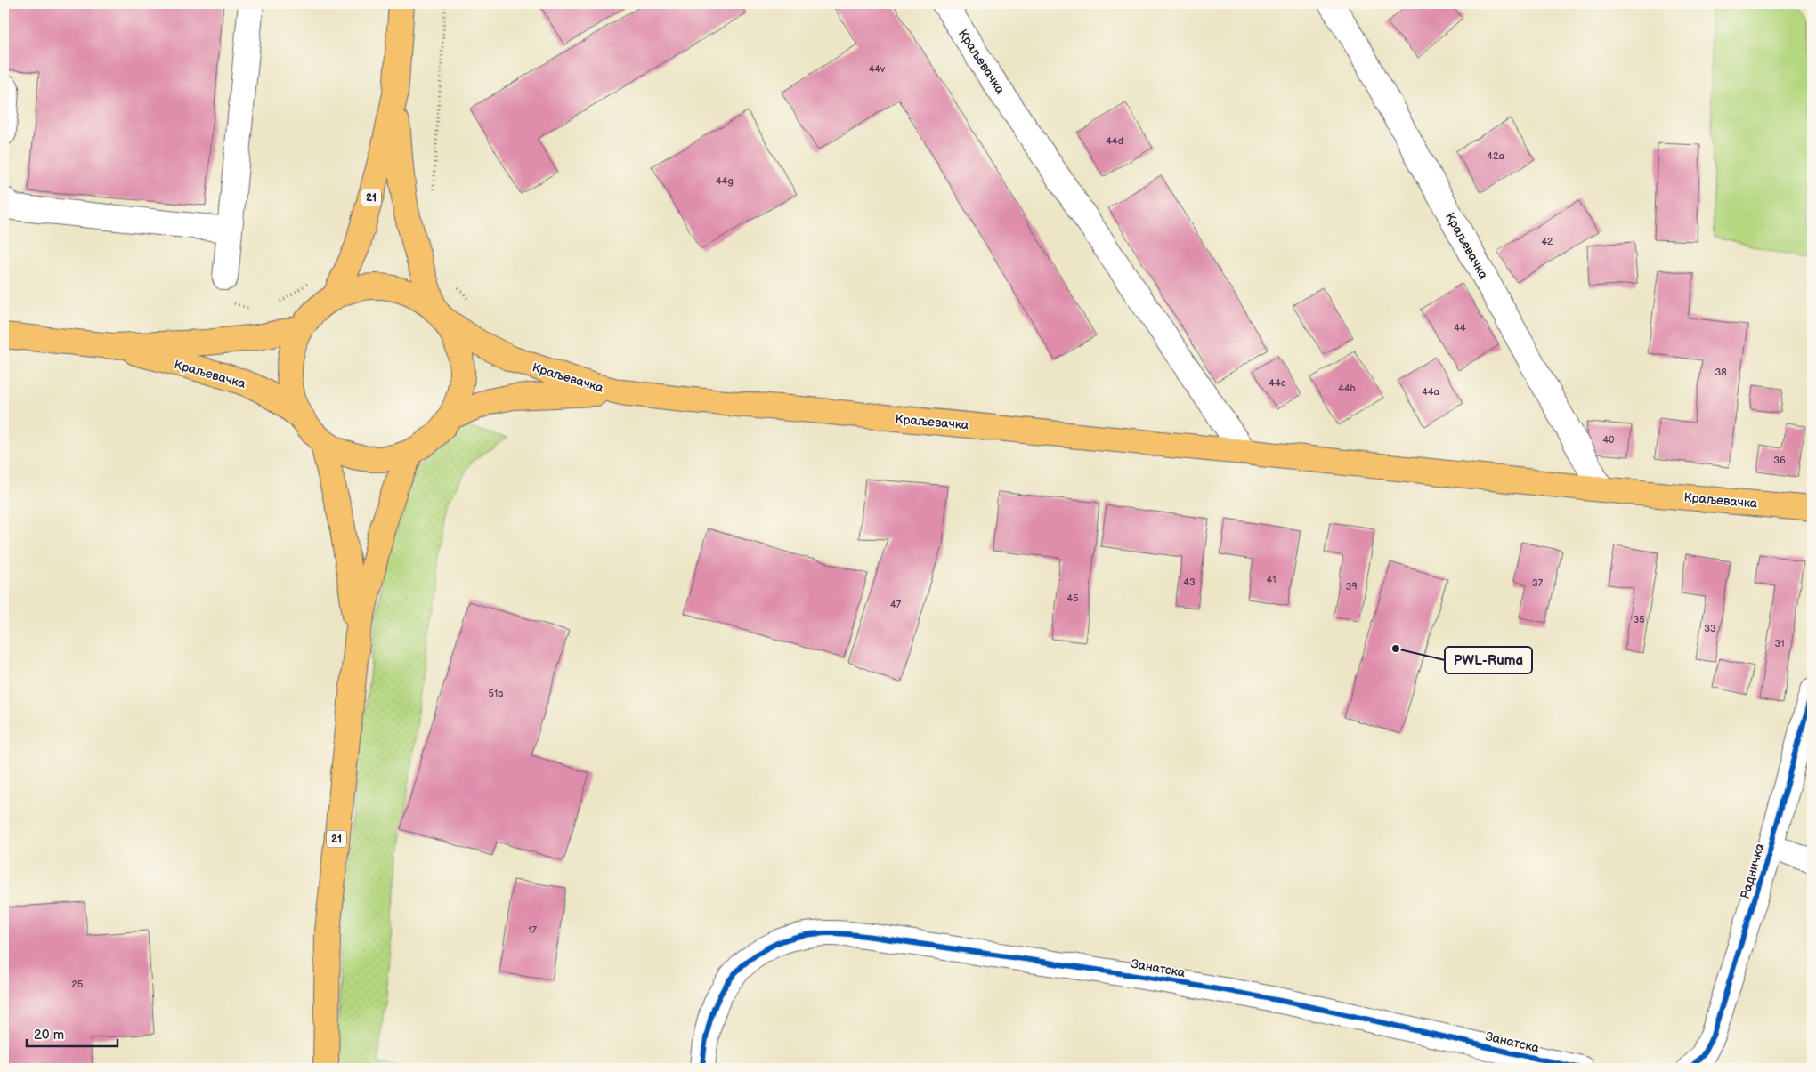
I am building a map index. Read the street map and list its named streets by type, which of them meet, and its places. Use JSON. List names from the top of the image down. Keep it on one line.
{"streets":{"main road":["Краљевачка","21"],"street":["Радничка","Занатска"]},"crossings":[["Краљевачка","21"]],"places":["PWL-Ruma"],"house_numbers":["44v","44d","42a","44g","42","44","38","44c","44b","44a","40","36","41","43","37","39","45","47","35","33","31","51a","17","25"],"scale_bar":"20 m"}
